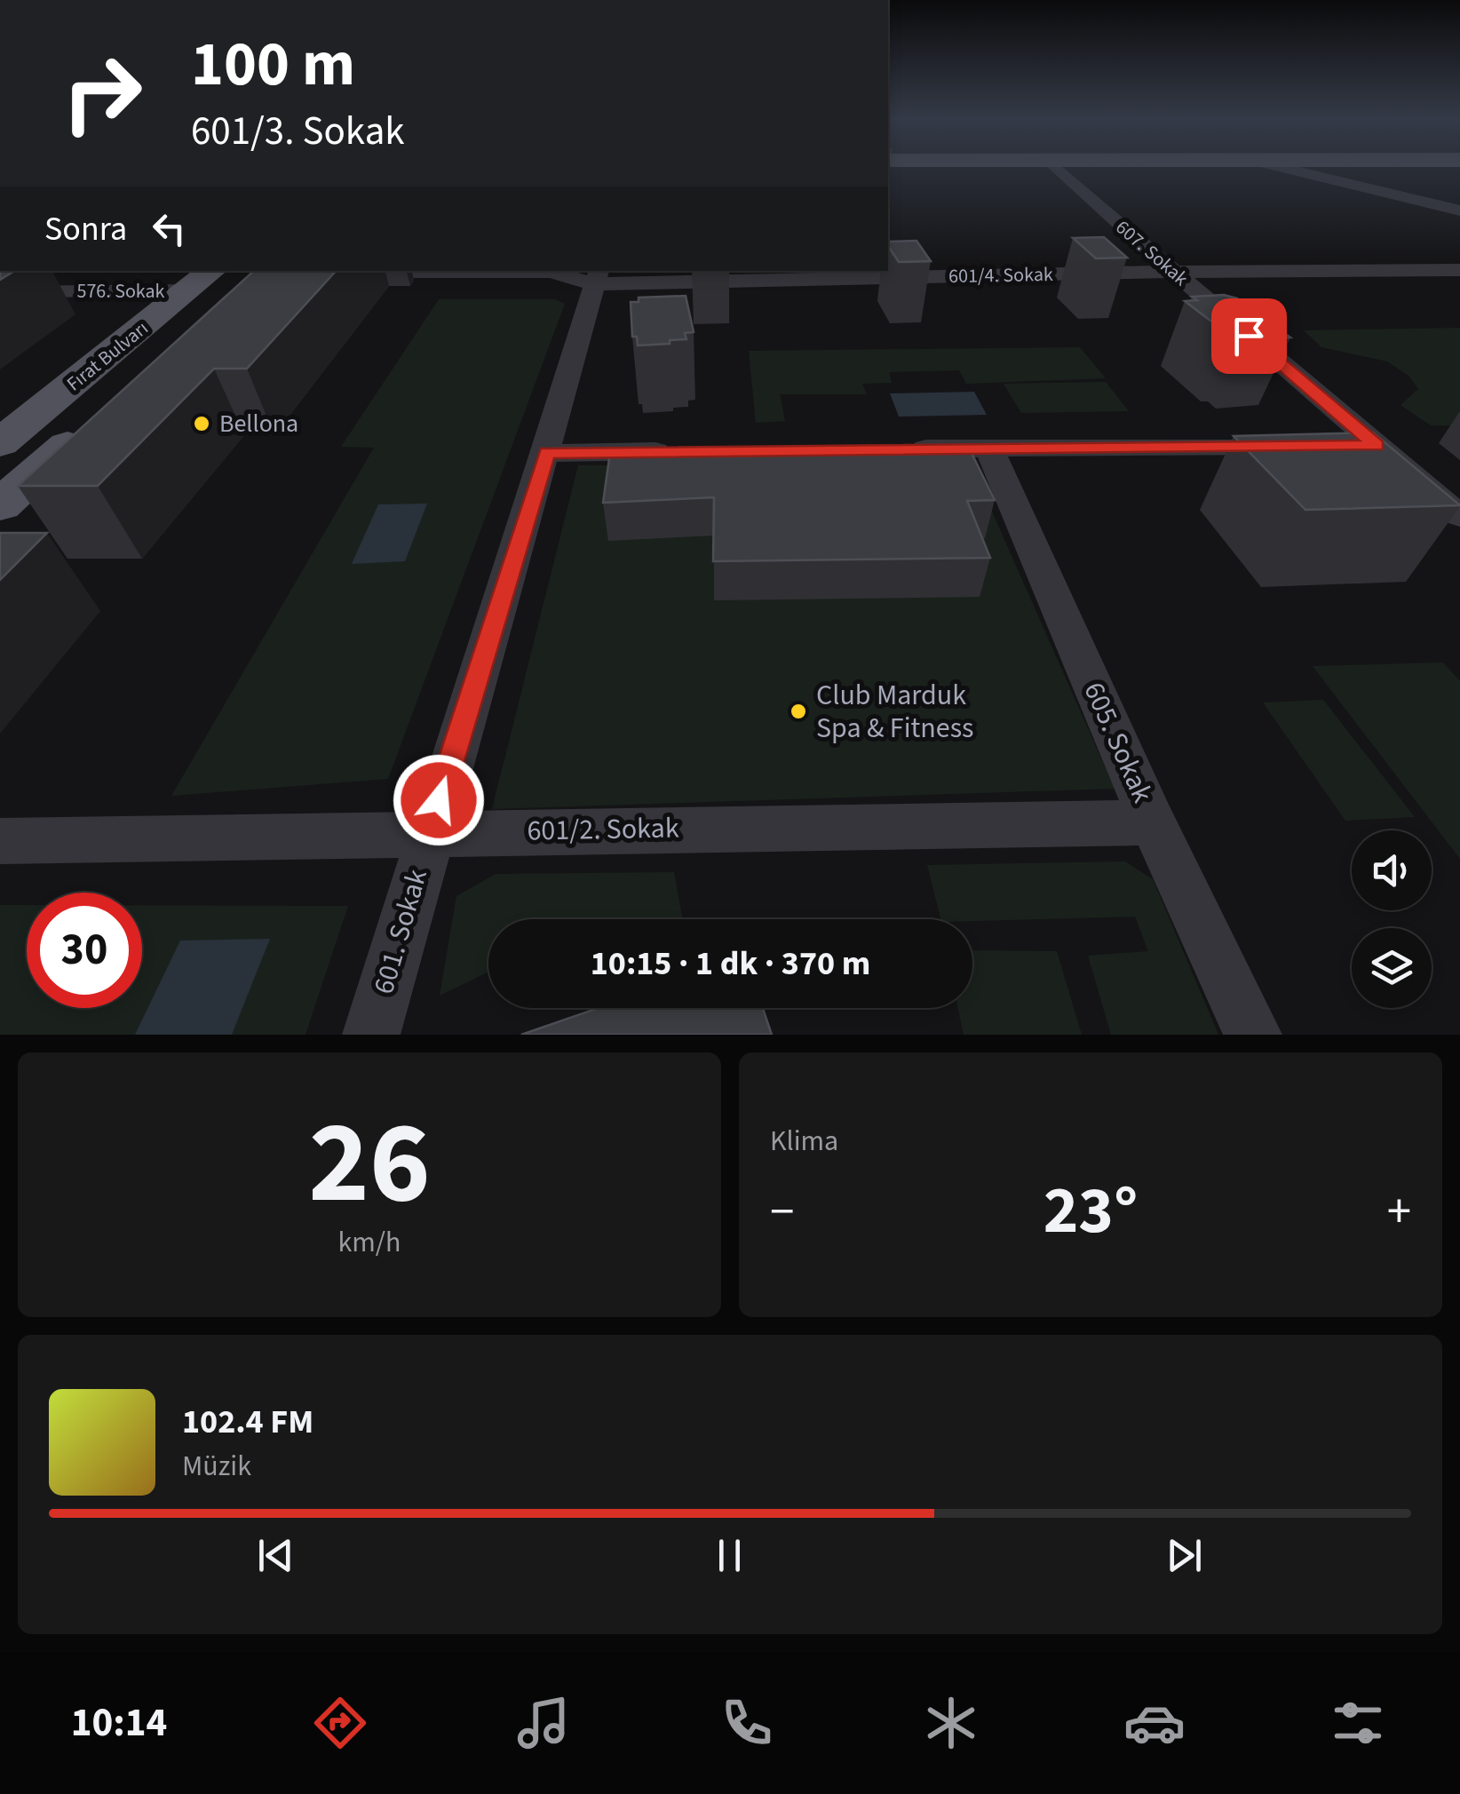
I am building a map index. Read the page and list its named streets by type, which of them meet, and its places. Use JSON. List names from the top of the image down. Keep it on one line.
{"streets":{"main road":["Fırat Bulvarı"],"street":["607. Sokak","601/4. Sokak","576. Sokak","605. Sokak","601/2. Sokak","601. Sokak"]},"crossings":[["607. Sokak","601/4. Sokak"],["601/4. Sokak","601. Sokak"],["576. Sokak","Fırat Bulvarı"],["605. Sokak","601/2. Sokak"],["601/2. Sokak","601. Sokak"]],"places":["Bellona","Club Marduk Spa & Fitness"],"page":{"turn":["100 m","601/3. Sokak"],"then":"Sonra","limit":"30","trip":"10:15 · 1 dk · 370 m","tile":[["26","km/h"],"Klima"],"heat":["−","23°","+"],"song":["102.4 FM","Müzik"],"tabs":"10:14"}}
